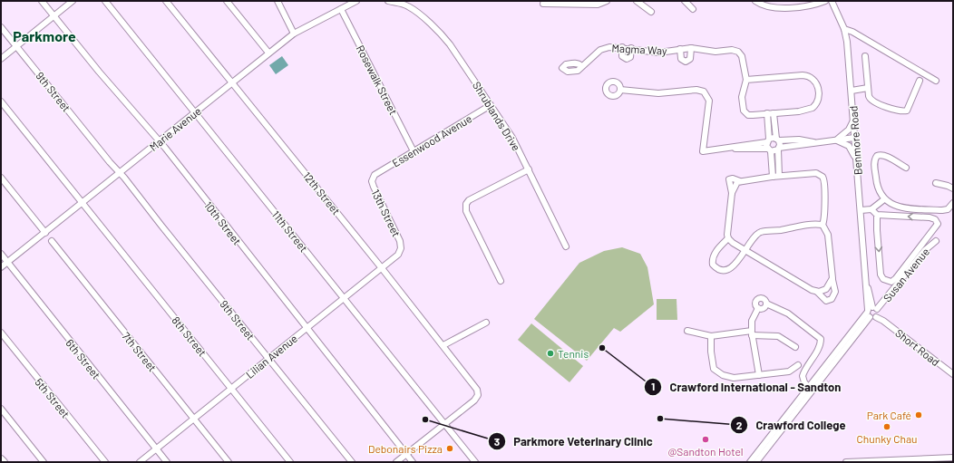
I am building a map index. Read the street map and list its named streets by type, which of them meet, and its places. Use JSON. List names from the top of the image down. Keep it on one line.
{"streets":{"street":["Magma Way","Rosewalk Street","9th Street","Shrublands Drive","Marie Avenue","Essenwood Avenue","Benmore Road","12th Street","13th Street","10th Street","11th Street","Susan Avenue","8th Street","Short Road","7th Street","Lilian Avenue","6th Street","5th Street"]},"crossings":[["Rosewalk Street","Marie Avenue"],["Rosewalk Street","Essenwood Avenue"],["9th Street","Marie Avenue"],["9th Street","Lilian Avenue"],["Shrublands Drive","Essenwood Avenue"],["Marie Avenue","12th Street"],["Marie Avenue","10th Street"],["Marie Avenue","11th Street"],["Marie Avenue","8th Street"],["Marie Avenue","6th Street"],["Essenwood Avenue","13th Street"],["Benmore Road","Susan Avenue"],["Benmore Road","Short Road"],["12th Street","11th Street"],["12th Street","Lilian Avenue"],["13th Street","Lilian Avenue"],["10th Street","Lilian Avenue"],["11th Street","Lilian Avenue"],["Susan Avenue","Short Road"],["8th Street","Lilian Avenue"],["7th Street","Lilian Avenue"],["Lilian Avenue","6th Street"]],"districts":["Parkmore"],"places":["Crawford International - Sandton","Tennis","Park Café","Crawford College","Parkmore Veterinary Clinic","Chunky Chau","@Sandton Hotel","Debonairs Pizza"]}
